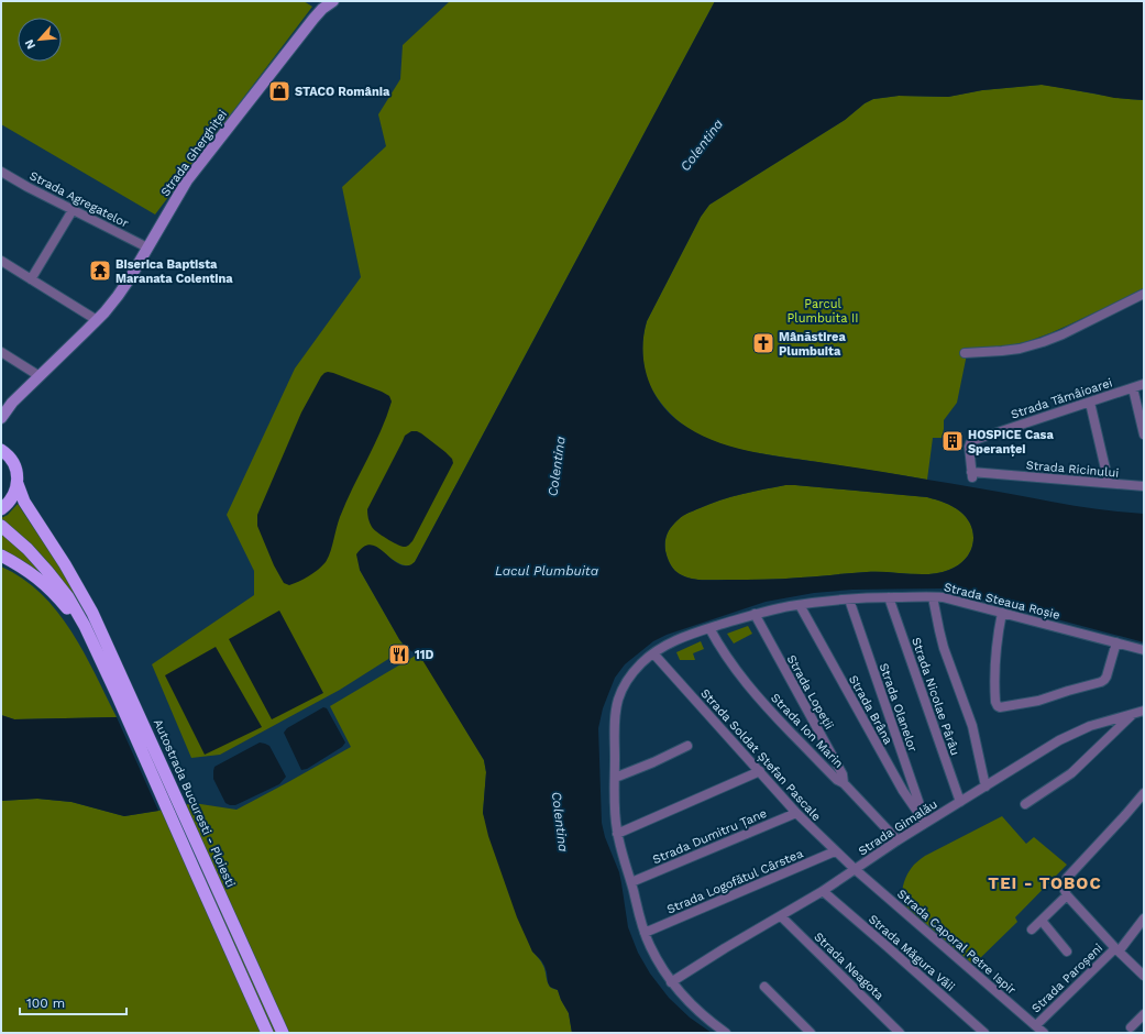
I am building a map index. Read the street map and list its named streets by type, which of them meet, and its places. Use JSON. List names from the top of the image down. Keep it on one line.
{"streets":{"highway":["Autostrada Bucuresti - Ploiesti"],"main road":["Strada Gherghiței"],"street":["Strada Agregatelor","Strada Tămâioarei","Strada Ricinului","Strada Steaua Roșie","Strada Lopeții","Strada Nicolae Pârâu","Strada Olanelor","Strada Brâna","Strada Ion Marin","Strada Soldat Ștefan Pascale","Strada Gimalău","Strada Dumitru Țane","Strada Logofătul Cârstea","Strada Caporal Petre Ispir","Strada Măgura Văii","Strada Neagota","Strada Paroșeni"]},"crossings":[["Strada Gherghiței","Strada Agregatelor"],["Strada Tămâioarei","Strada Ricinului"],["Strada Steaua Roșie","Strada Lopeții"],["Strada Steaua Roșie","Strada Nicolae Pârâu"],["Strada Steaua Roșie","Strada Olanelor"],["Strada Steaua Roșie","Strada Brâna"],["Strada Steaua Roșie","Strada Ion Marin"],["Strada Steaua Roșie","Strada Soldat Ștefan Pascale"],["Strada Steaua Roșie","Strada Gimalău"],["Strada Steaua Roșie","Strada Dumitru Țane"],["Strada Steaua Roșie","Strada Logofătul Cârstea"],["Strada Lopeții","Strada Ion Marin"],["Strada Nicolae Pârâu","Strada Gimalău"],["Strada Olanelor","Strada Brâna"],["Strada Olanelor","Strada Gimalău"],["Strada Brâna","Strada Gimalău"],["Strada Ion Marin","Strada Gimalău"],["Strada Soldat Ștefan Pascale","Strada Gimalău"],["Strada Soldat Ștefan Pascale","Strada Dumitru Țane"],["Strada Soldat Ștefan Pascale","Strada Logofătul Cârstea"],["Strada Soldat Ștefan Pascale","Strada Caporal Petre Ispir"],["Strada Gimalău","Strada Caporal Petre Ispir"],["Strada Gimalău","Strada Măgura Văii"],["Strada Gimalău","Strada Neagota"],["Strada Caporal Petre Ispir","Strada Paroșeni"]],"districts":["TEI - TOBOC"],"water":["Colentina","Lacul Plumbuita"],"parks":["Parcul Plumbuita II"],"places":{"shop":["STACO România"],"temple":["Biserica Baptista Maranata Colentina"],"church":["Mânăstirea Plumbuita"],"building":["HOSPICE Casa Speranței"],"restaurant":["11D"]},"scale_bar":"100 m","north":"bottom left"}
